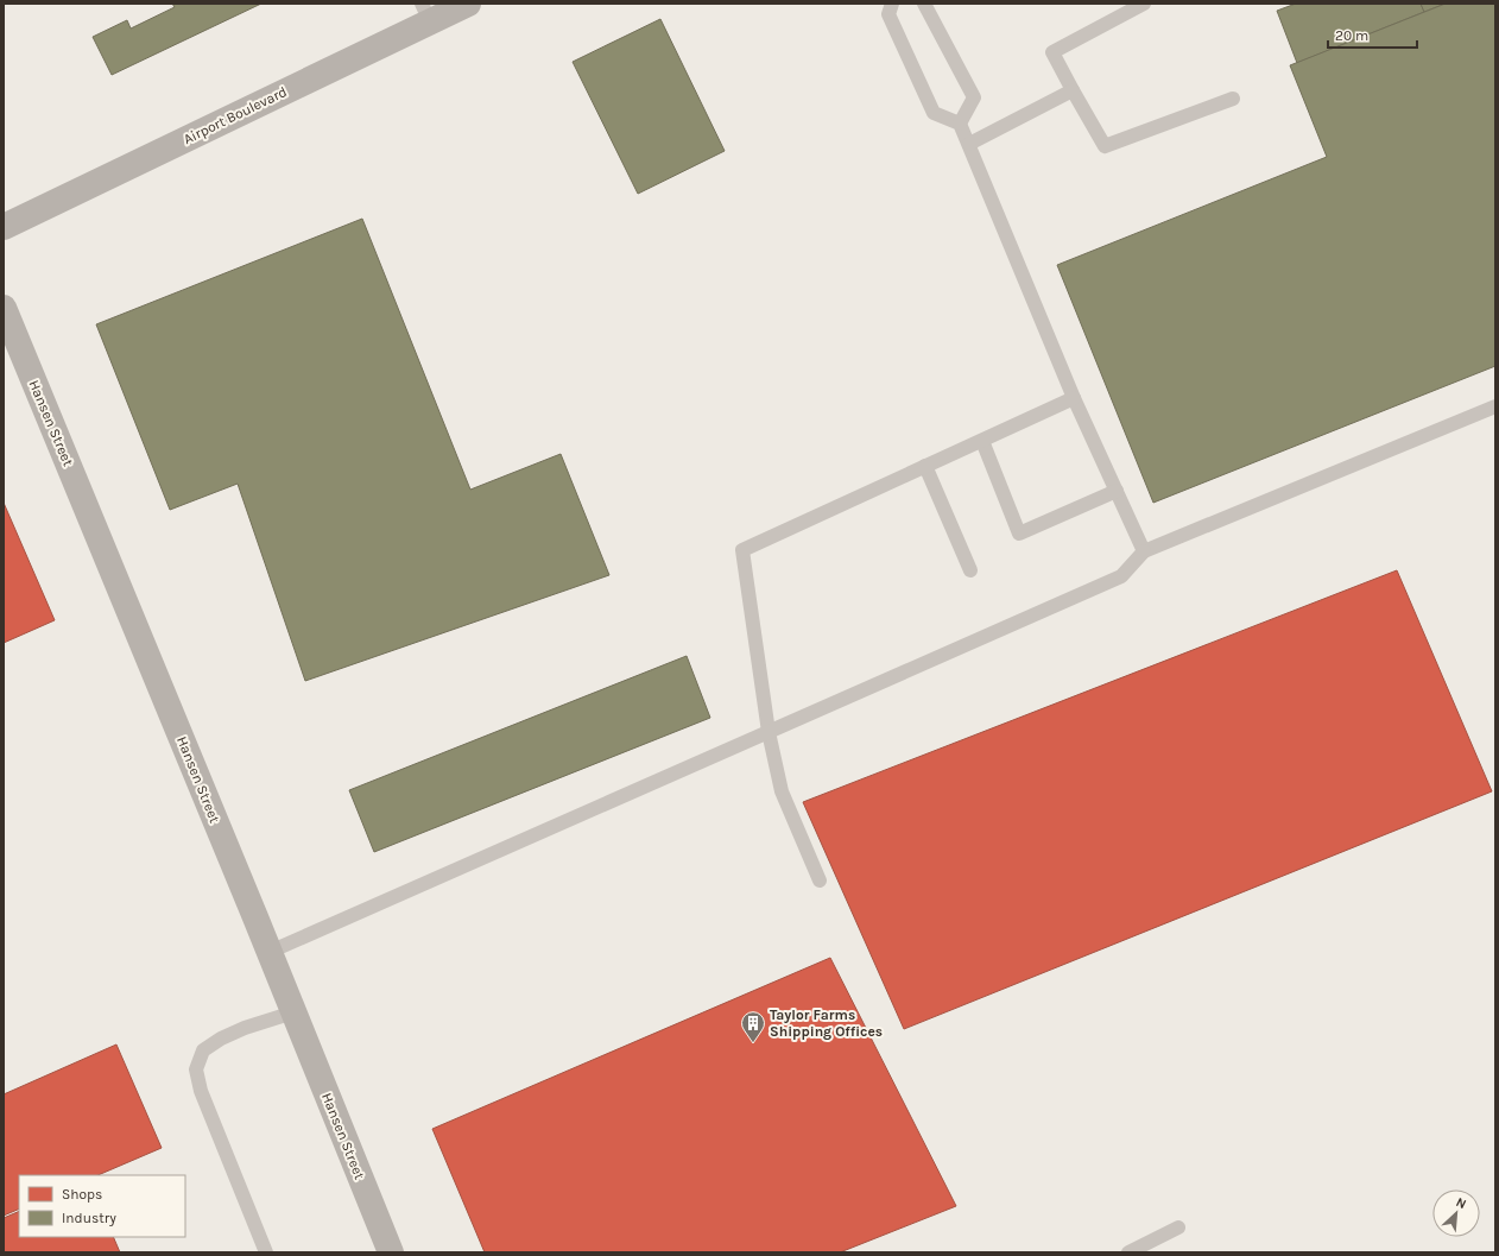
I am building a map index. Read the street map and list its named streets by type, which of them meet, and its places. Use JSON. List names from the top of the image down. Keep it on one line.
{"streets":{"street":["Airport Boulevard","Hansen Street"]},"places":{"building":["Taylor Farms Shipping Offices"]},"legend":["Shops","Industry"],"scale_bar":"20 m","north":"top right"}
